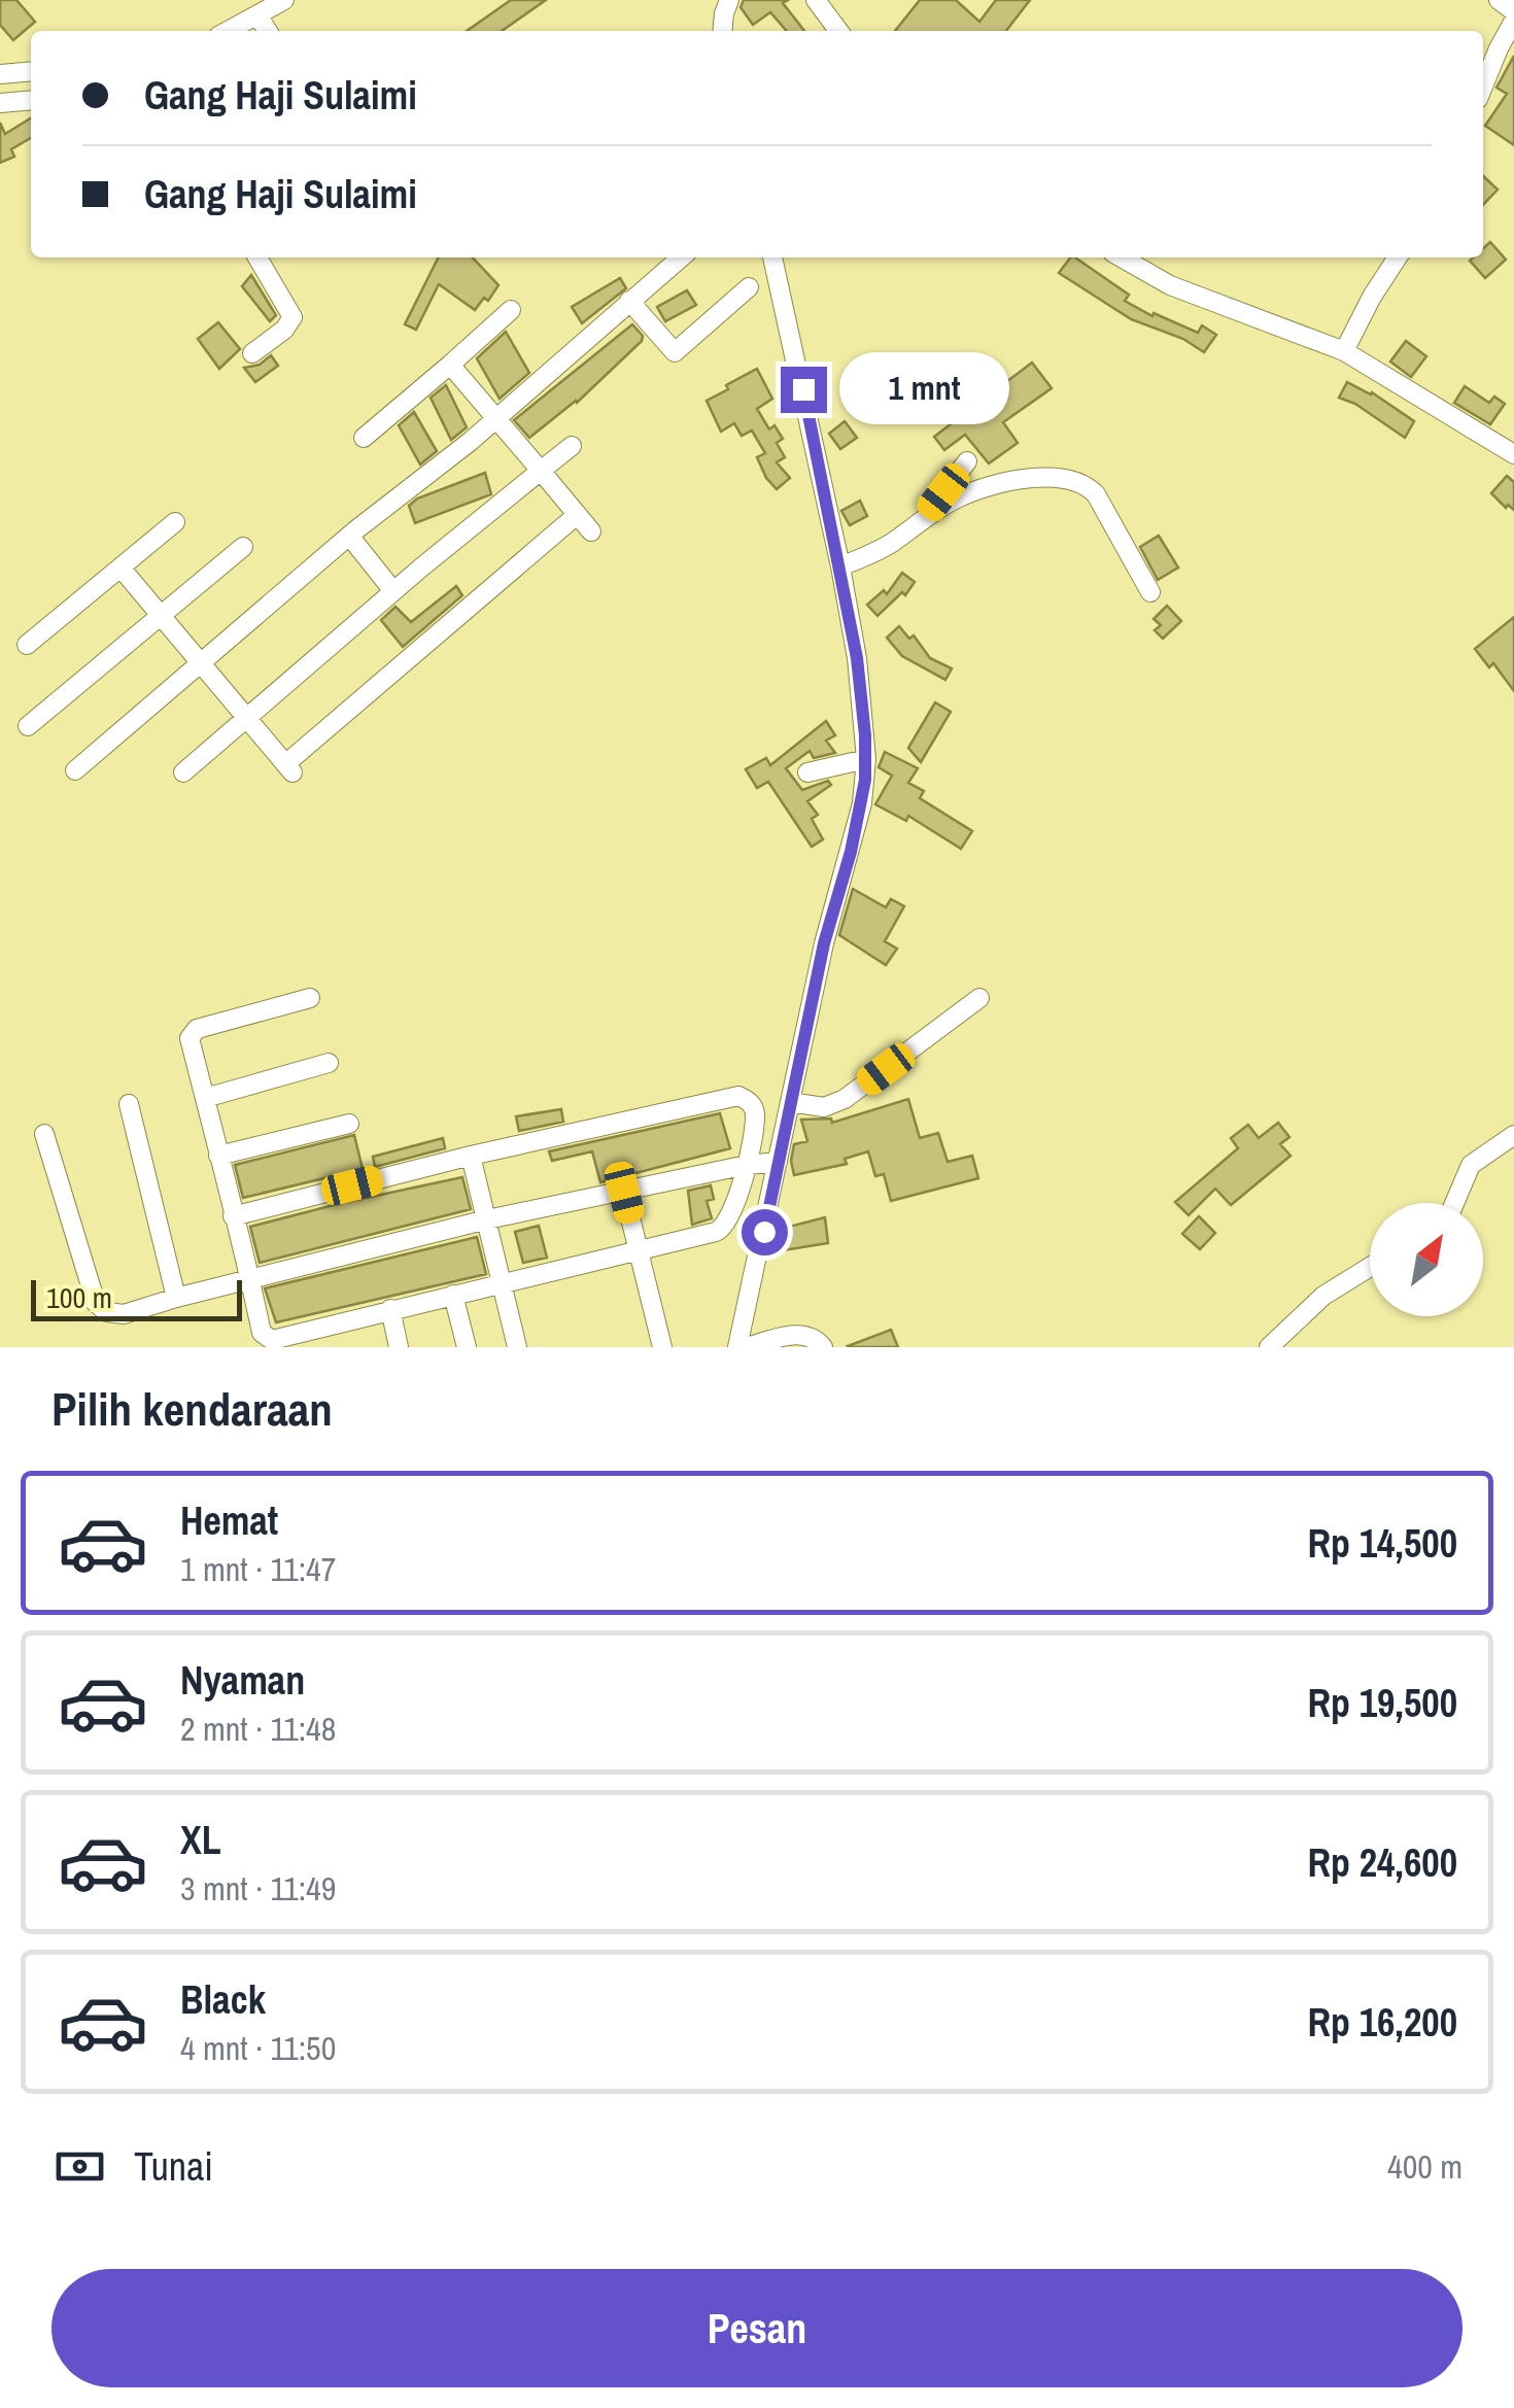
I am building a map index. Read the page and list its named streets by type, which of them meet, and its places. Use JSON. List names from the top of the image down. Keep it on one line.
{"scale_bar":"100 m","north":"top right","page":{"banner":["Gang Haji Sulaimi","Gang Haji Sulaimi"],"bubble":"1 mnt","scale":"100 m","heading":"Pilih kendaraan","list":[{"name":"Hemat","note":"1 mnt · 11:47","value":"Rp 14,500"},{"name":"Nyaman","note":"2 mnt · 11:48","value":"Rp 19,500"},{"name":"XL","note":"3 mnt · 11:49","value":"Rp 24,600"},{"name":"Black","note":"4 mnt · 11:50","value":"Rp 16,200"}],"pay":["Tunai","400 m"],"buttons":"Pesan"}}
